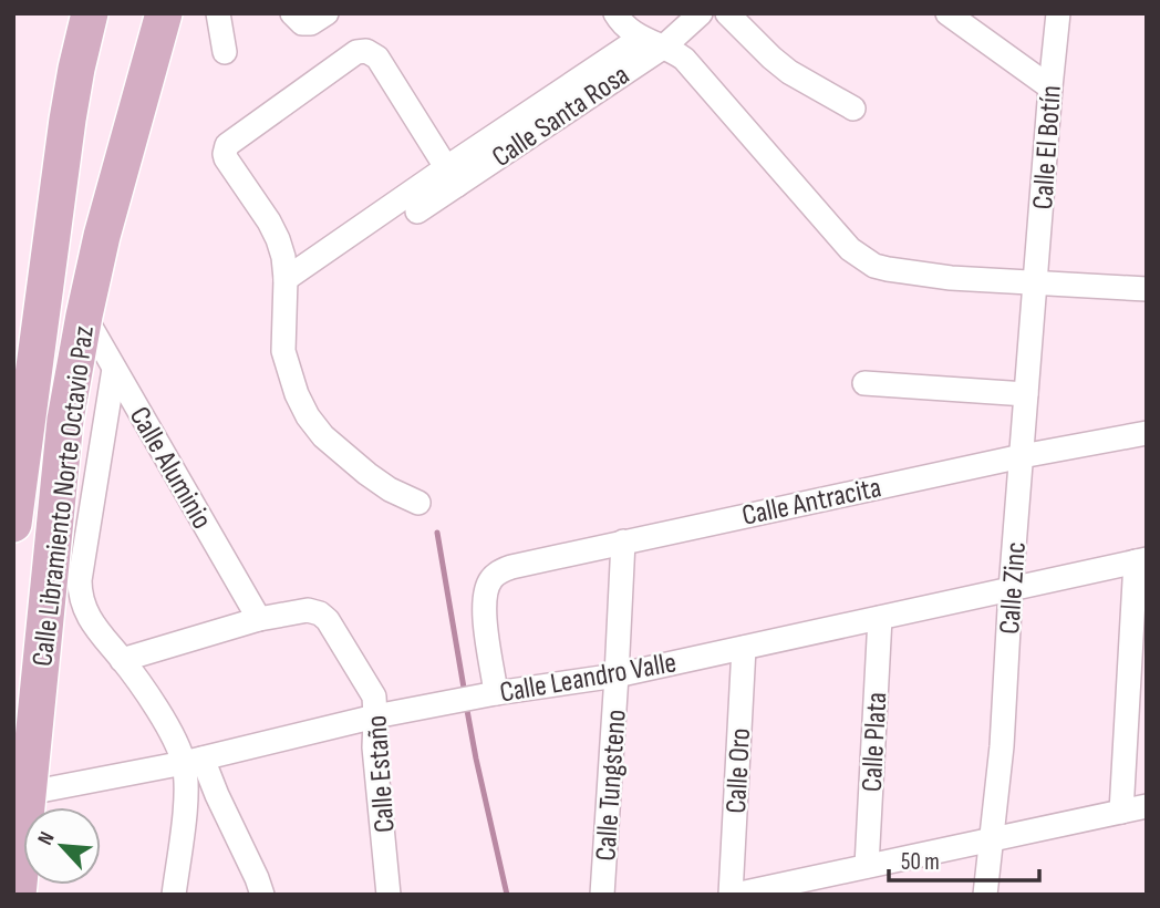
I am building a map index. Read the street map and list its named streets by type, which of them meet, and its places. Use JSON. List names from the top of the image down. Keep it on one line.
{"streets":{"main road":["Calle Libramiento Norte Octavio Paz"],"street":["Calle Santa Rosa","Calle El Botín","Calle Aluminio","Calle Antracita","Calle Zinc","Calle Leandro Valle","Calle Plata","Calle Oro","Calle Estaño","Calle Tungsteno"]},"crossings":[["Calle El Botín","Calle Zinc"],["Calle Aluminio","Calle Libramiento Norte Octavio Paz"],["Calle Aluminio","Calle Estaño"],["Calle Libramiento Norte Octavio Paz","Calle Leandro Valle"],["Calle Antracita","Calle Zinc"],["Calle Antracita","Calle Leandro Valle"],["Calle Antracita","Calle Tungsteno"],["Calle Zinc","Calle Leandro Valle"],["Calle Leandro Valle","Calle Plata"],["Calle Leandro Valle","Calle Oro"],["Calle Leandro Valle","Calle Estaño"],["Calle Leandro Valle","Calle Tungsteno"]],"scale_bar":"50 m","north":"top left"}
